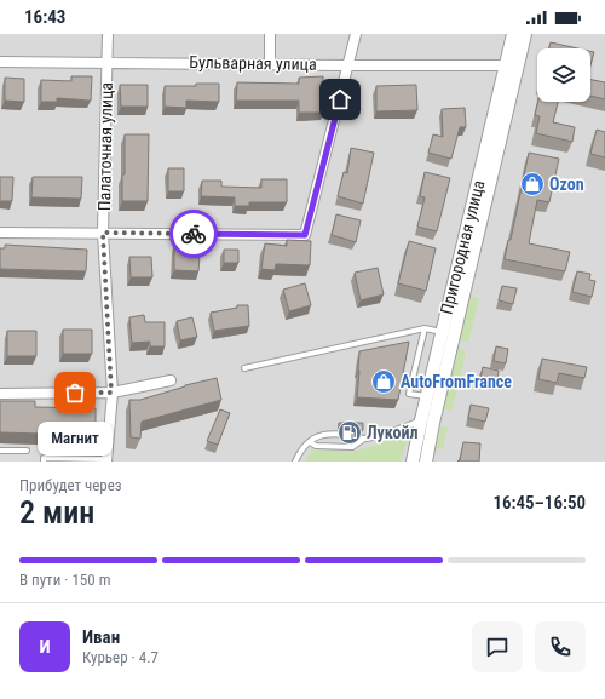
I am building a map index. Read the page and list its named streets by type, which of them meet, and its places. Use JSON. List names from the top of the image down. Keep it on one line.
{"streets":{"street":["Бульварная улица","Палаточная улица","Пригородная улица"]},"crossings":[["Бульварная улица","Палаточная улица"],["Бульварная улица","Пригородная улица"]],"places":{"shop":["Ozon","AutoFromFrance"],"other":["Магнит"],"fuel station":["Лукойл"]},"page":{"status":"16:43","bubble":"Магнит","heading":["2 мин","Прибудет через","16:45–16:50"],"panel":["Иван","Курьер · 4.7"],"bar":"В пути · 150 m","round":"И"}}
